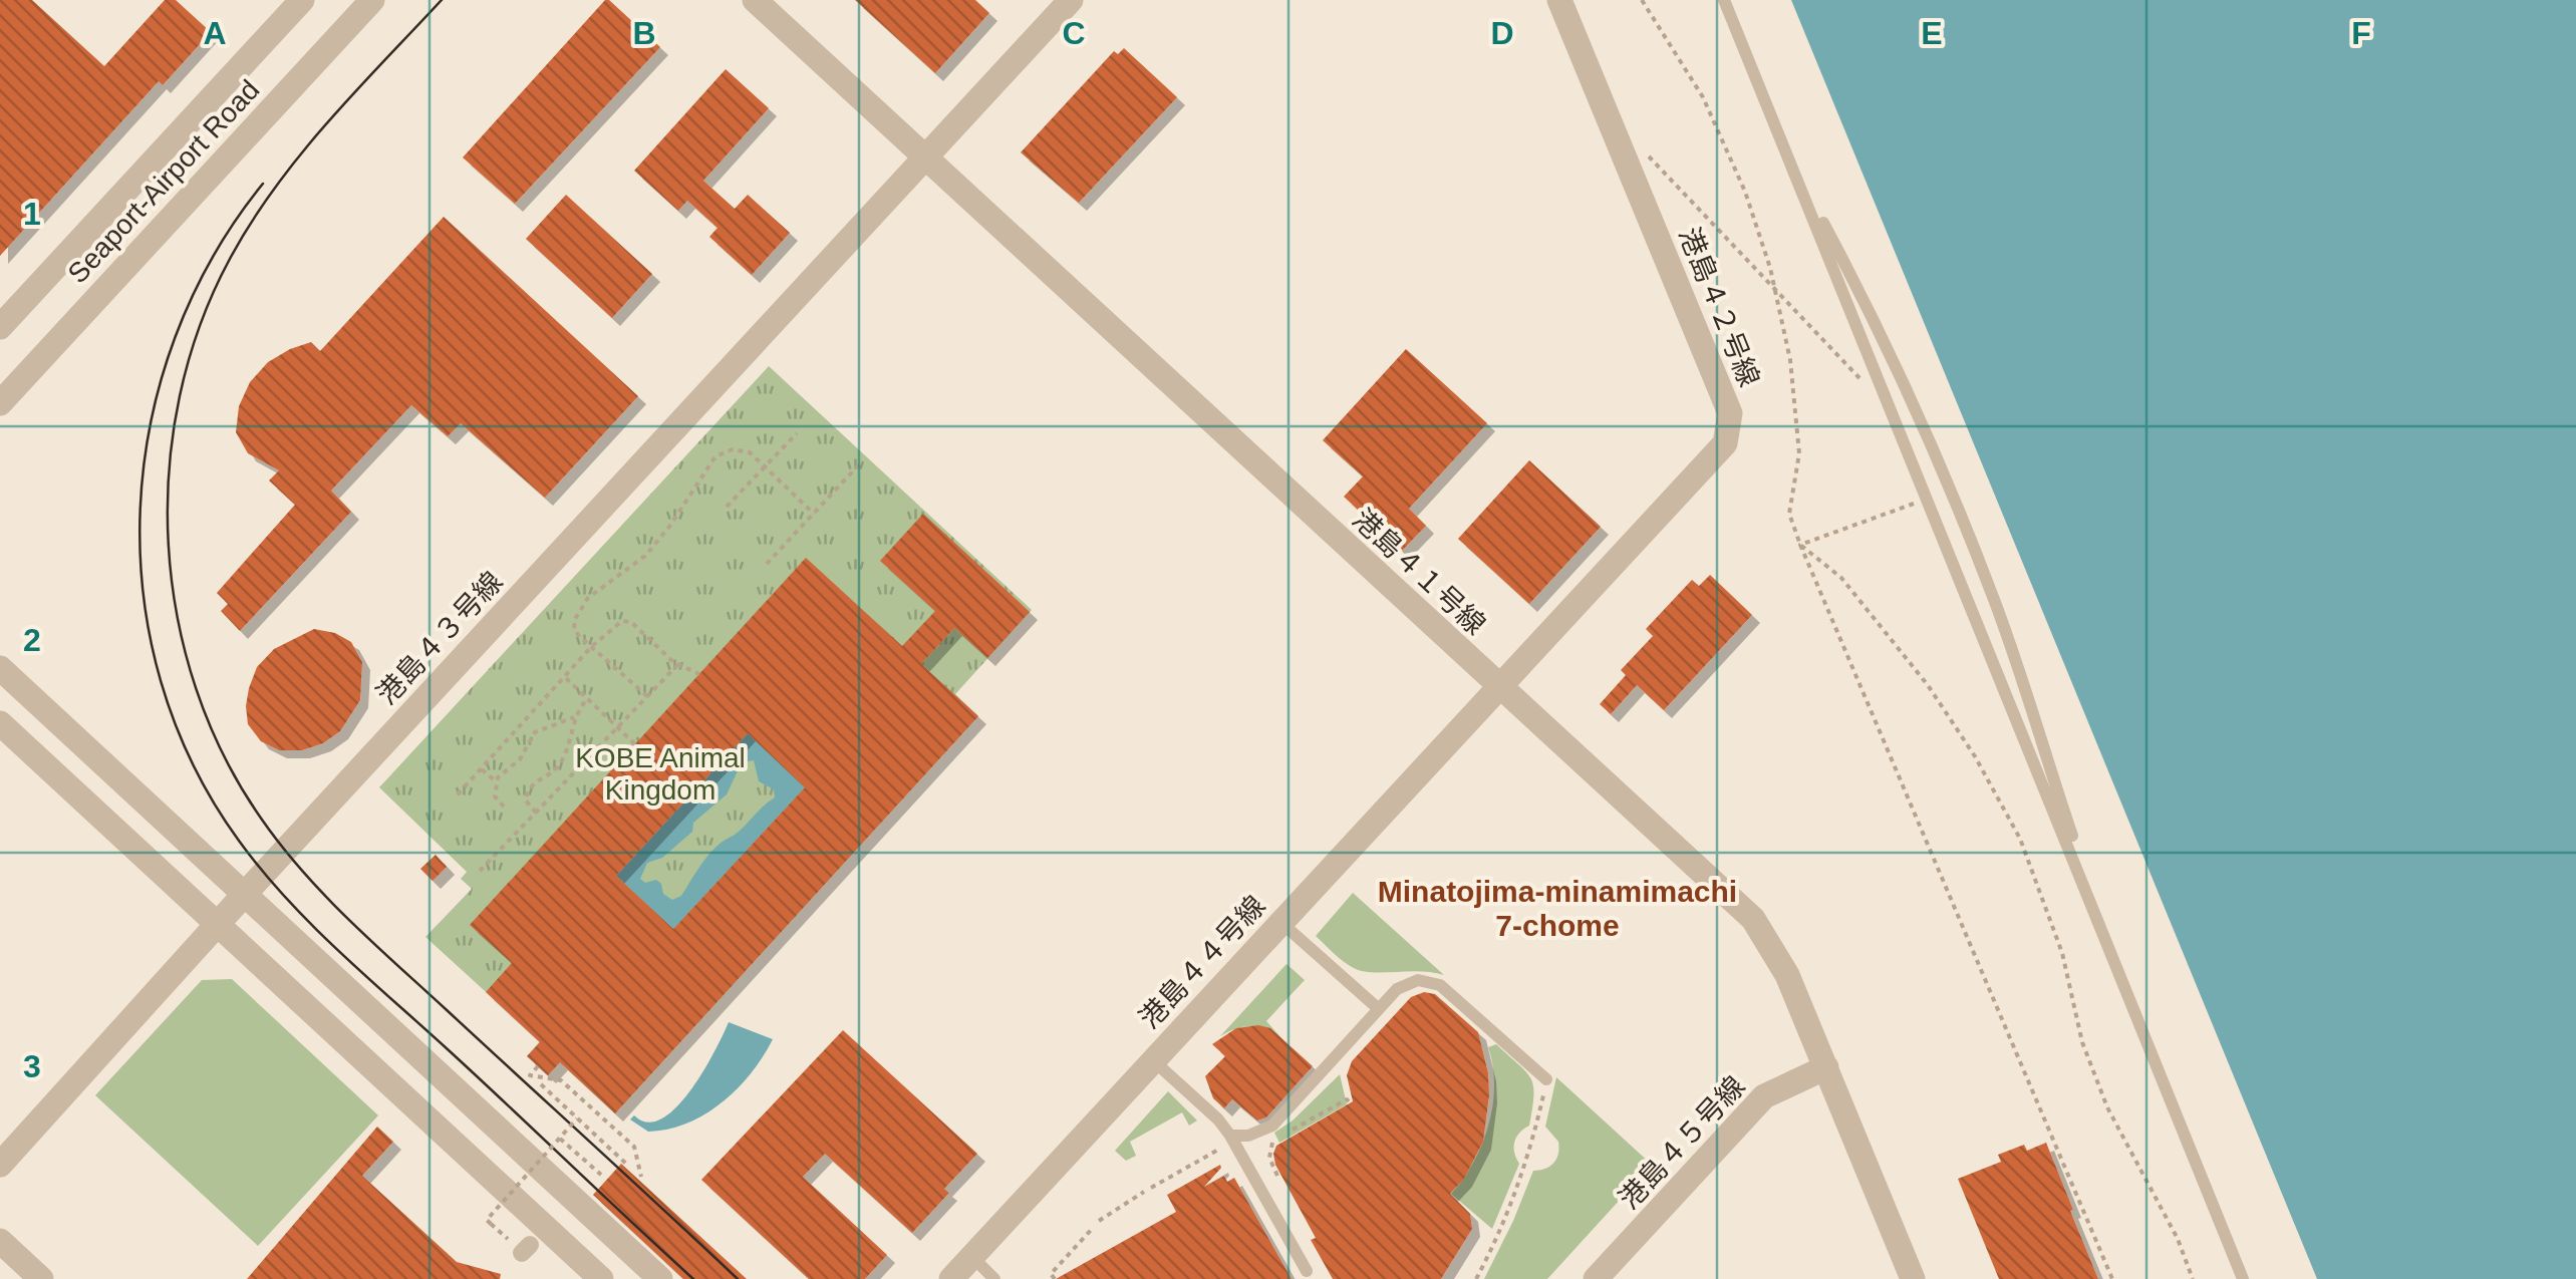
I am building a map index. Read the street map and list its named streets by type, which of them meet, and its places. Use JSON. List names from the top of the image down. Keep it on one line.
{"streets":{"street":["Seaport-Airport Road","港島４２号線","港島４１号線","港島４３号線","港島４４号線","港島４５号線"]},"crossings":[["港島４２号線","港島４１号線"],["港島４２号線","港島４４号線"],["港島４１号線","港島４３号線"],["港島４１号線","港島４４号線"],["港島４１号線","港島４５号線"]],"districts":["Minatojima-minamimachi 7-chome"],"parks":["KOBE Animal Kingdom"],"grid":{"columns":["A","B","C","D","E","F"],"rows":["1","2","3"]}}
